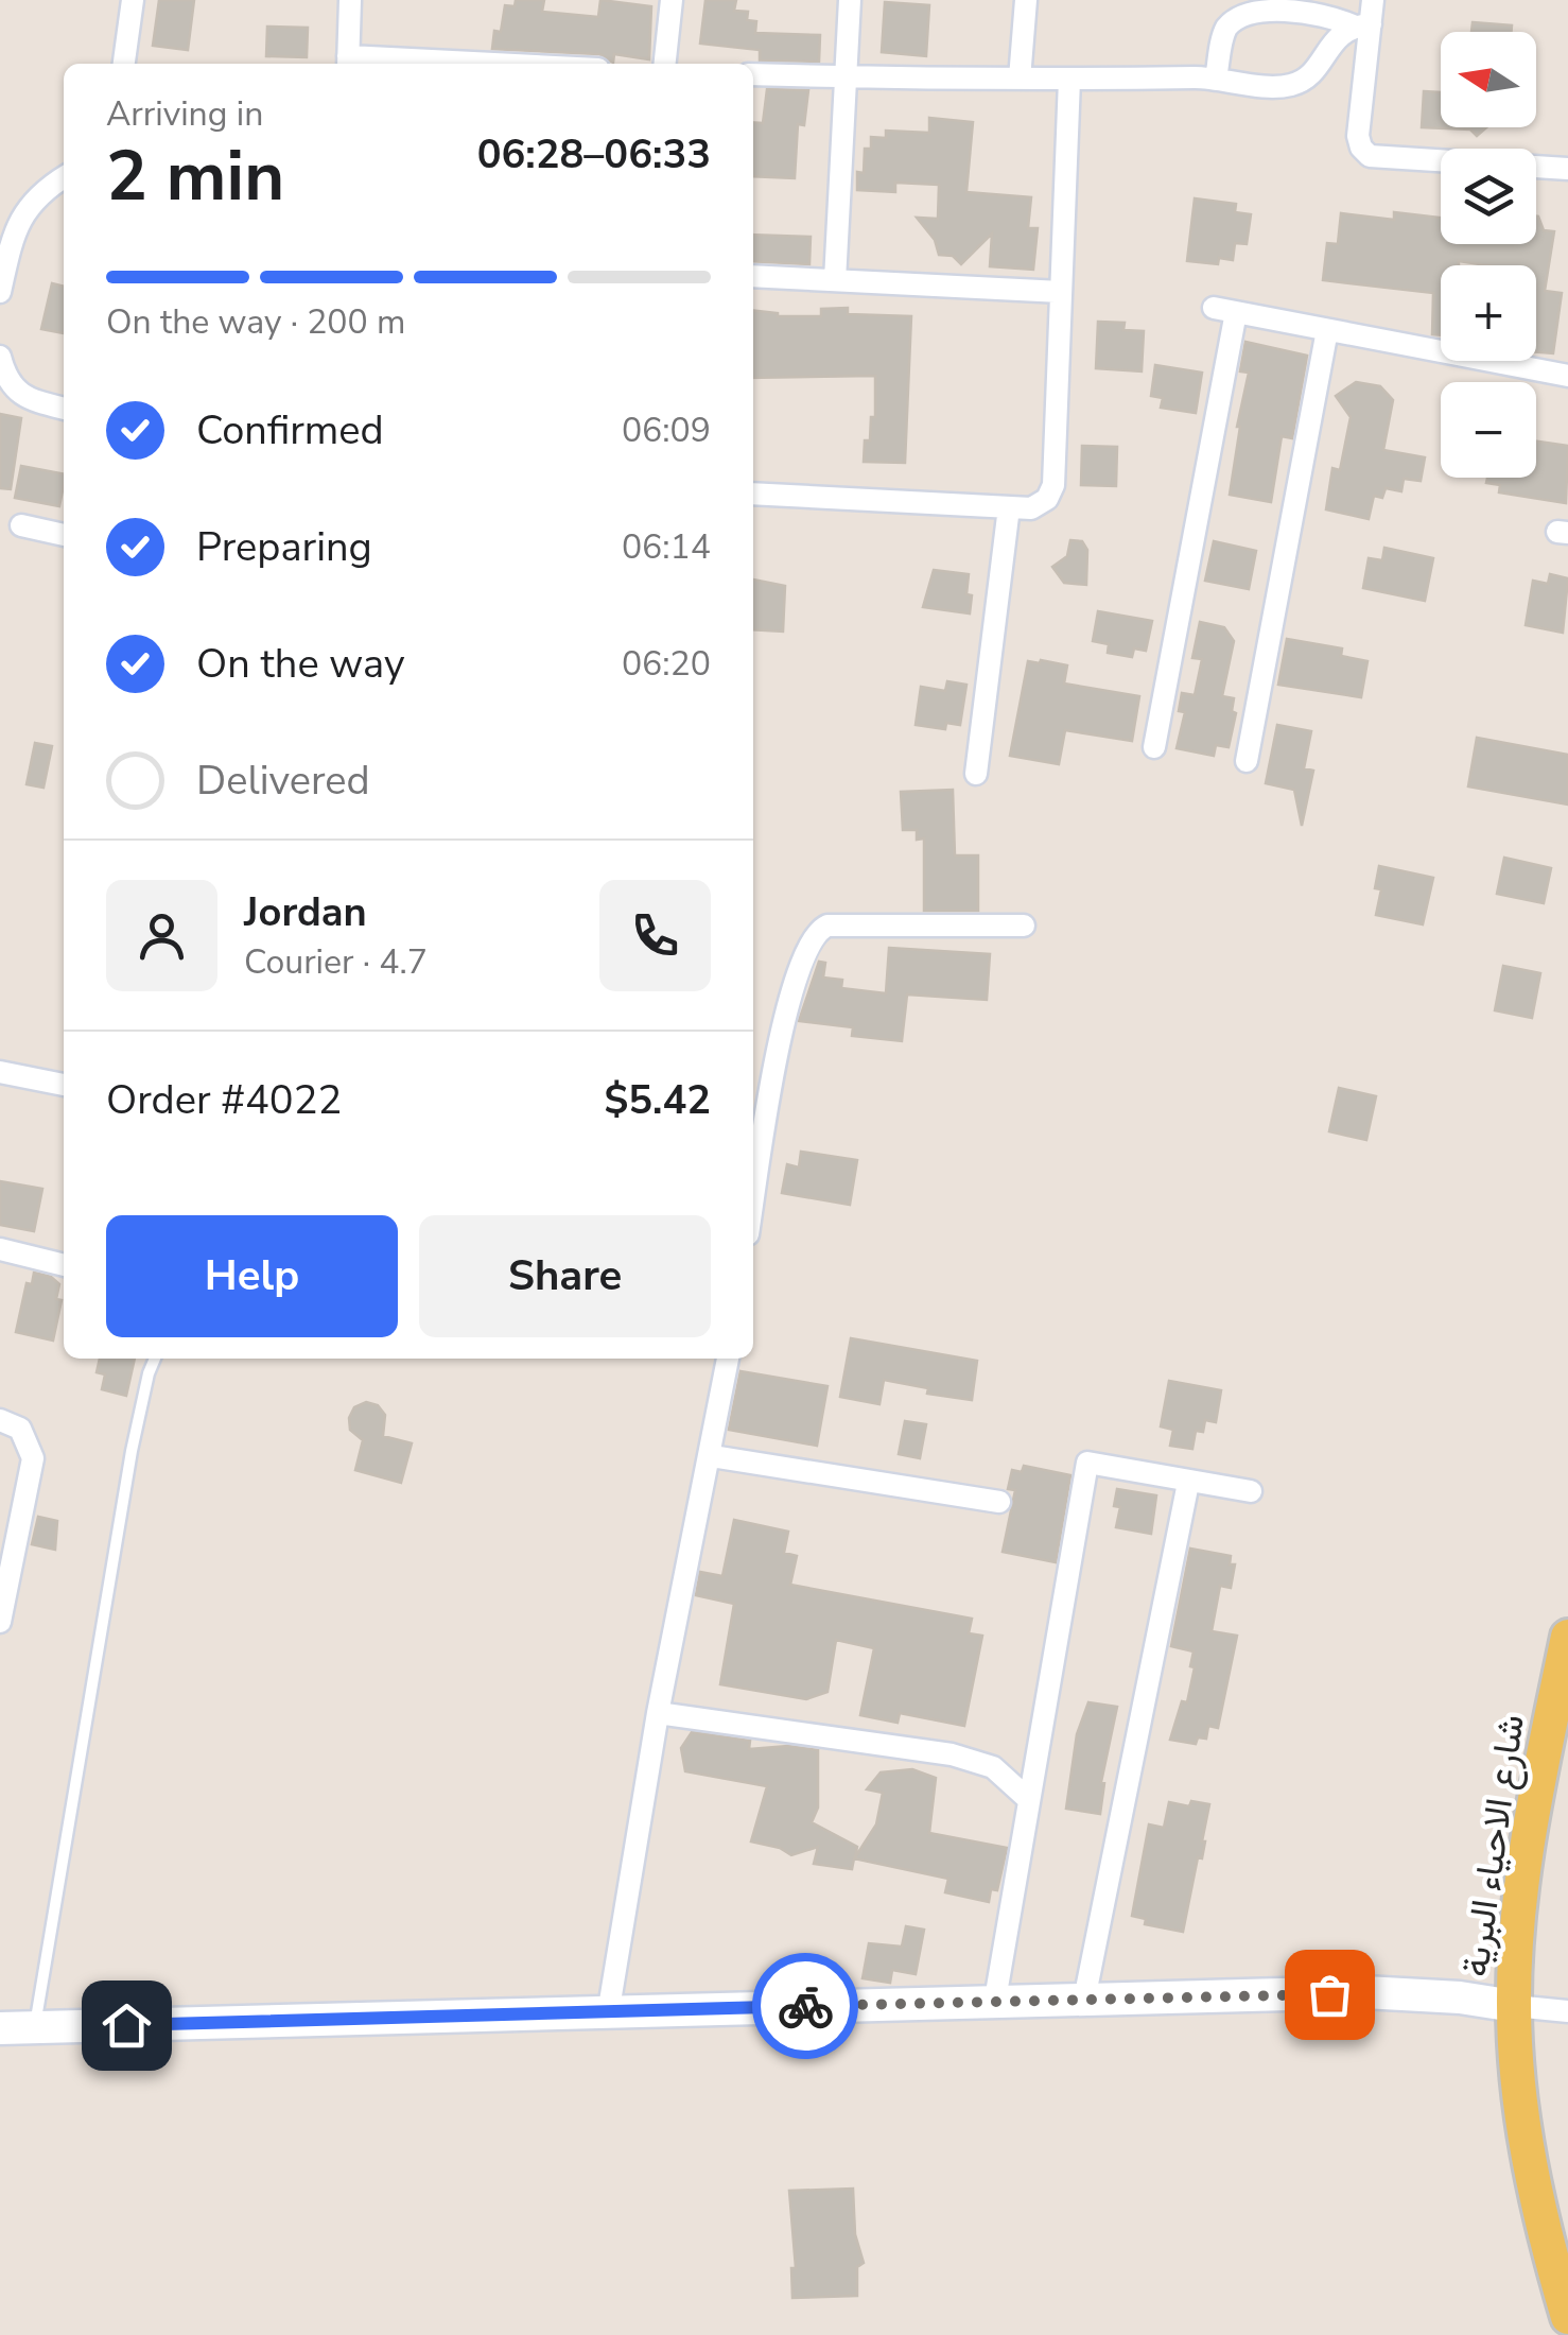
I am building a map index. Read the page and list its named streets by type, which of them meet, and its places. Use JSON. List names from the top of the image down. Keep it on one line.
{"streets":{"main road":["شارع الاحياء البرية"]},"north":"left","page":{"map_buttons":["+","−"],"heading":["2 min","Arriving in","06:28–06:33"],"panel":["Jordan","Courier · 4.7","Order #4022","$5.42"],"bar":"On the way · 200 m","list":[["Confirmed","06:09"],["Preparing","06:14"],["On the way","06:20"],"Delivered"],"buttons":["Help","Share"]}}
